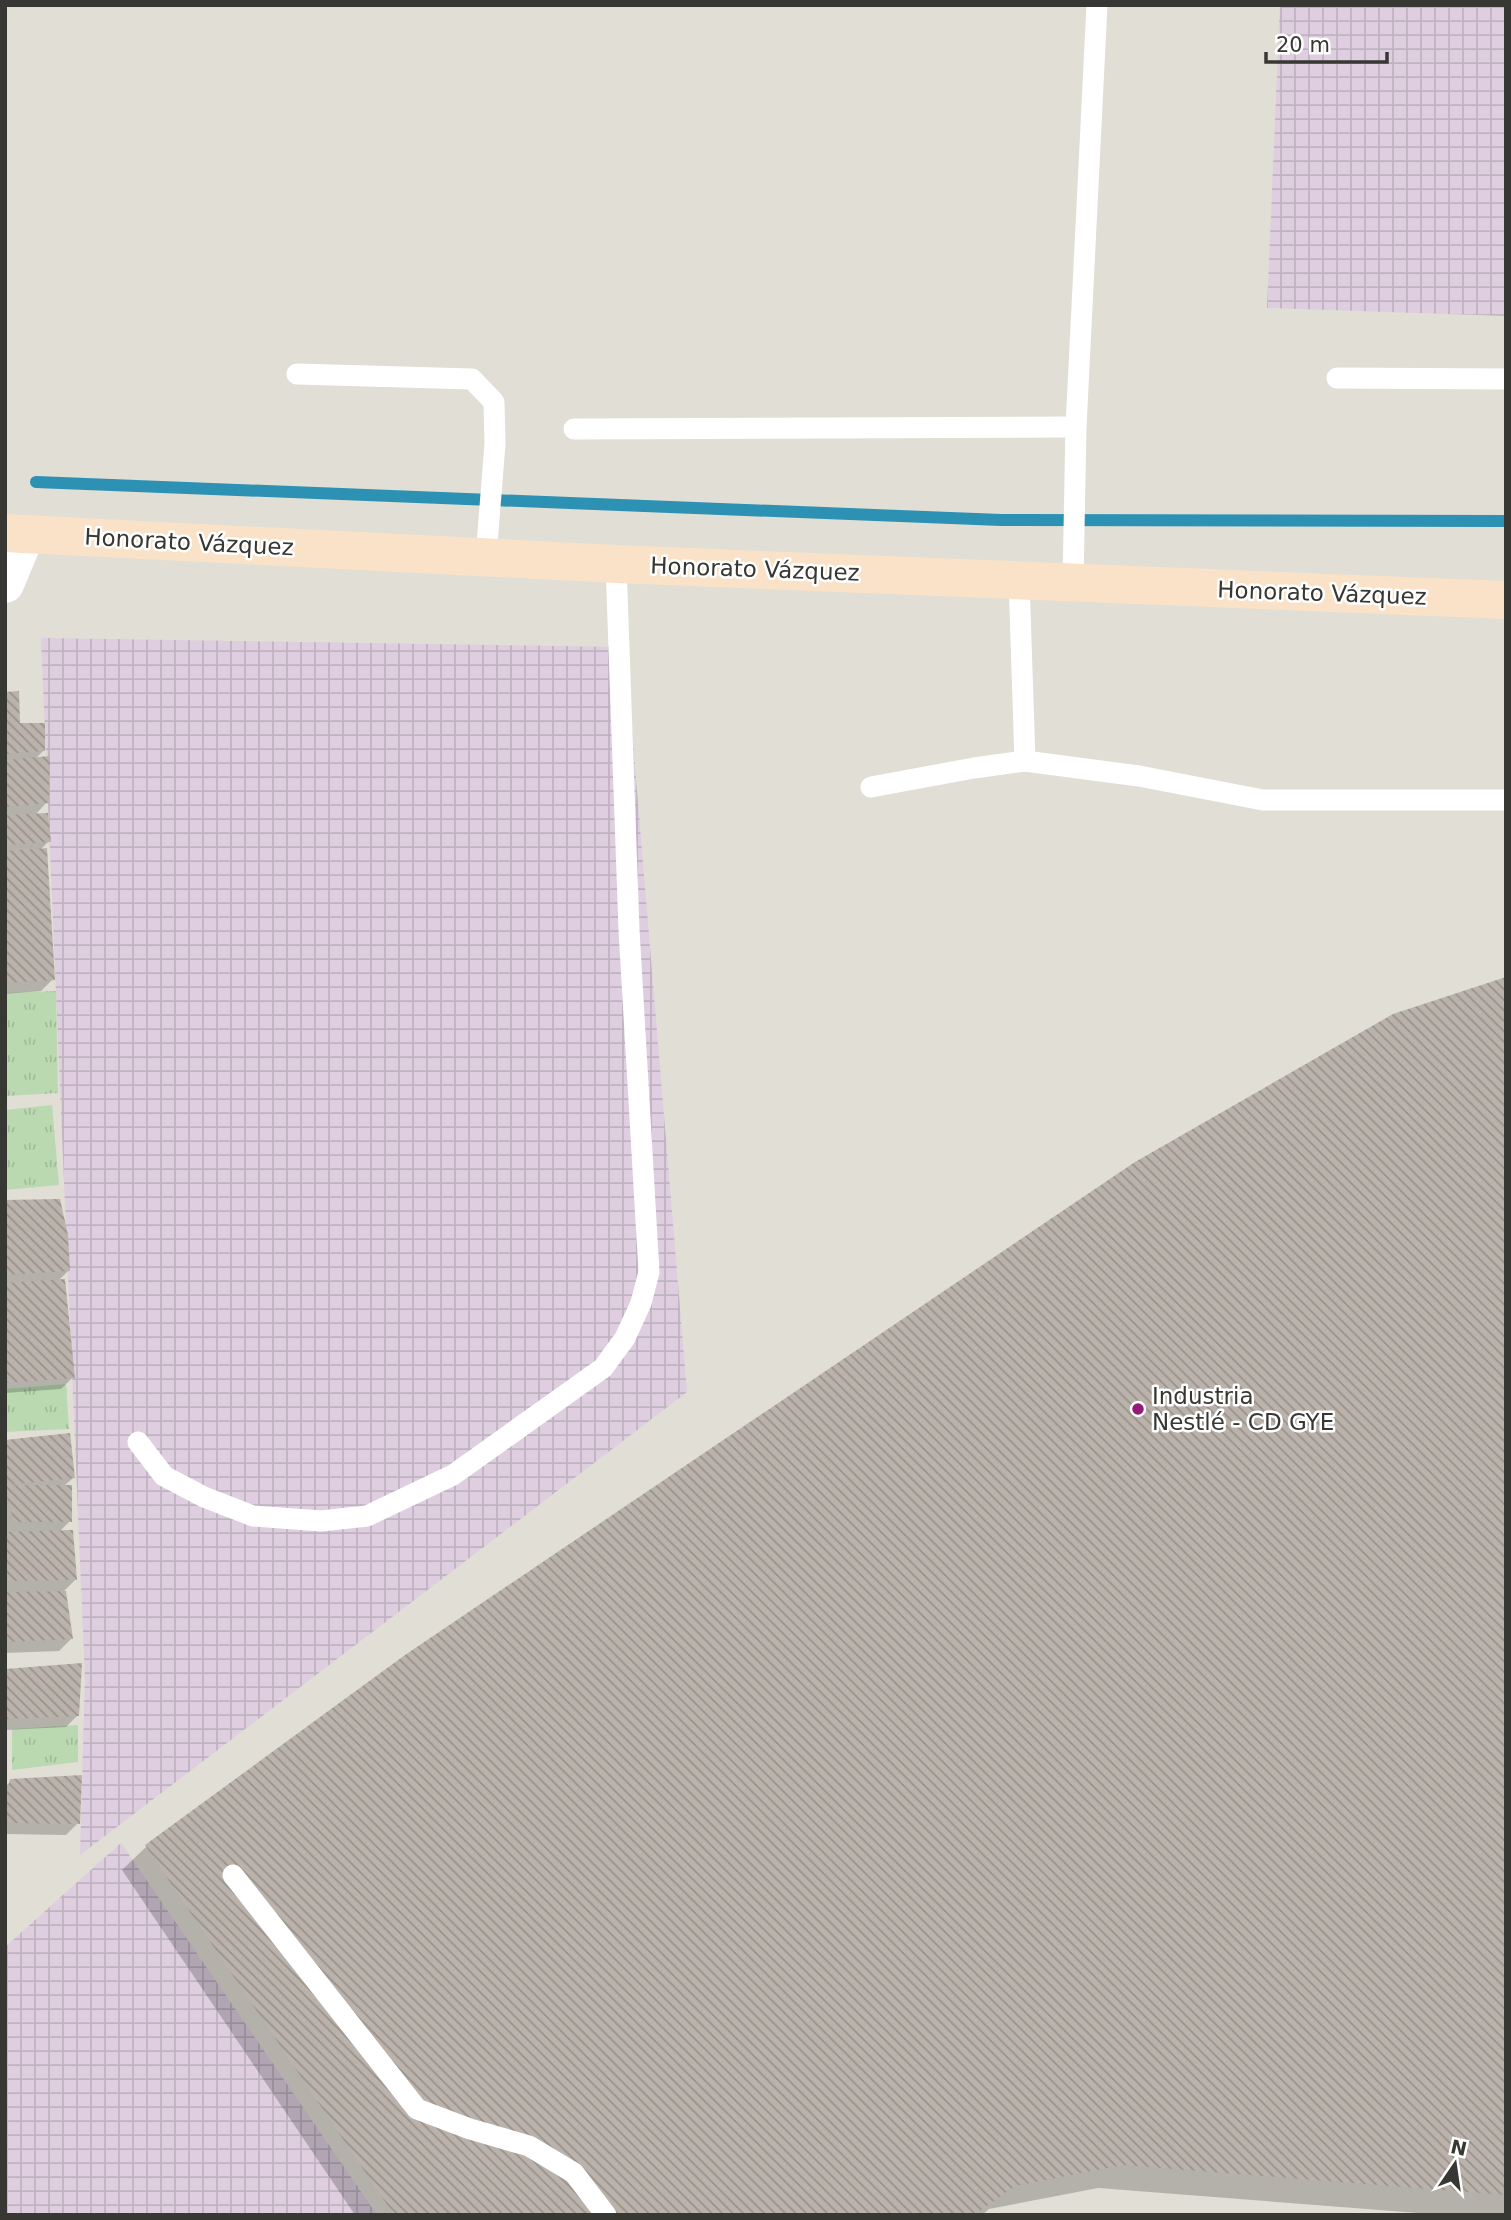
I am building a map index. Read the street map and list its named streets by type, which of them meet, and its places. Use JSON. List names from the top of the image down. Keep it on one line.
{"streets":{"street":["Honorato Vázquez"]},"places":["Industria Nestlé - CD GYE"],"scale_bar":"20 m","north":"top"}
